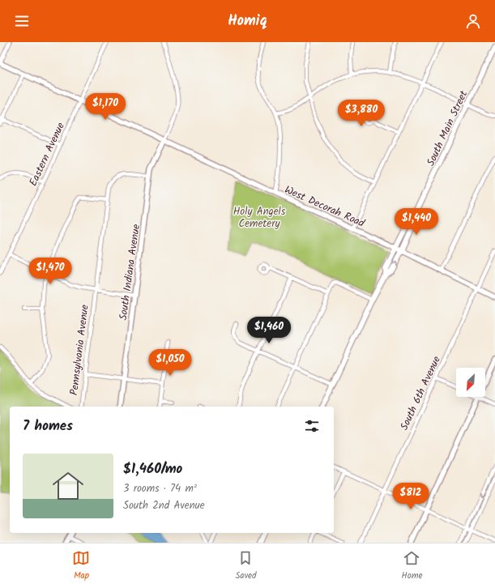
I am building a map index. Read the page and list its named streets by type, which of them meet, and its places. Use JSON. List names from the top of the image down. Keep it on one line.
{"streets":{"main road":["South Main Street"],"street":["Eastern Avenue","West Decorah Road","South Indiana Avenue","Pennsylvania Avenue","South 6th Avenue"]},"crossings":[["South Main Street","West Decorah Road"],["Eastern Avenue","West Decorah Road"],["West Decorah Road","South Indiana Avenue"],["West Decorah Road","South 6th Avenue"],["South Indiana Avenue","Pennsylvania Avenue"]],"parks":["Holy Angels Cemetery"],"north":"bottom left","page":{"header":"Homiq","price":["$1,170","$3,880","$1,440","$1,470","$1,460","$1,050","$812"],"heading":"7 homes","list":[{"name":"$1,460/mo","note":"3 rooms · 74 m² · South 2nd Avenue"}],"tabs":["Map","Saved","Home"]}}
